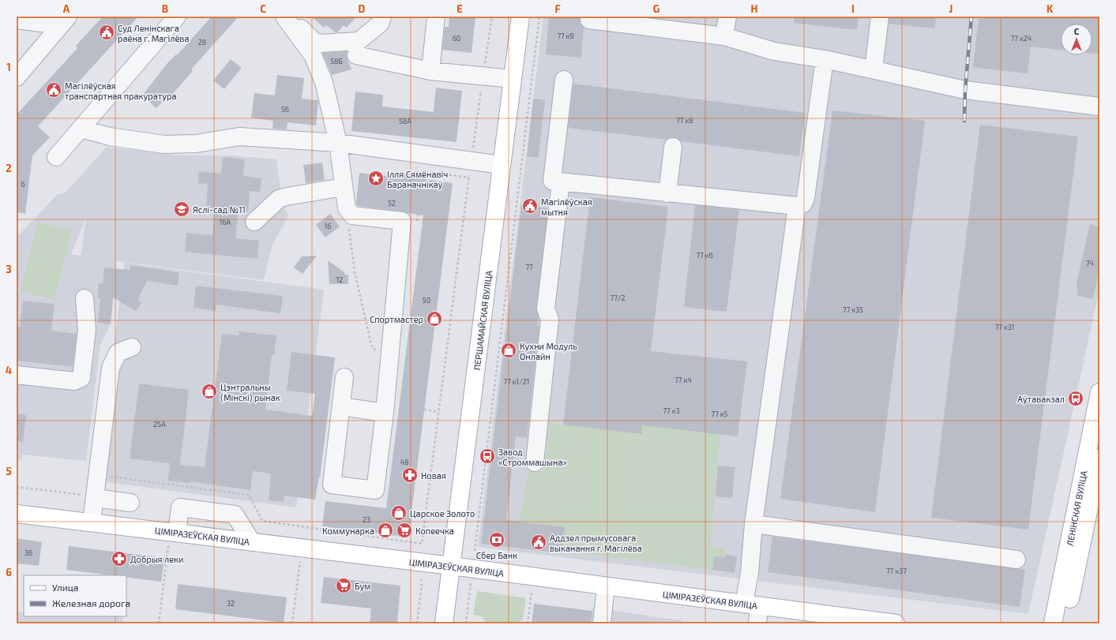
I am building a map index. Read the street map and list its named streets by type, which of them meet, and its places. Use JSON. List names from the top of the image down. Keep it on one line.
{"streets":{"main road":["ПЕРШАМАЙСКАЯ ВУЛІЦА","ЛЕНІНСКАЯ ВУЛІЦА","ЦІМІРАЗЕЎСКАЯ ВУЛІЦА"]},"crossings":[["ПЕРШАМАЙСКАЯ ВУЛІЦА","ЦІМІРАЗЕЎСКАЯ ВУЛІЦА"]],"places":{"public building":["Суд Ленінскага раёна г. Магілёва","Магілёўская транспартная пракуратура","Магілёўская мытня","Аддзел прымусовага выканання г. Магілёва"],"place":["Ілля Сямёнавіч Бараначнікаў"],"school or university":["Яслі-сад №11"],"shop":["Спортмастер","Кухни Модуль Онлайн","Цэнтральны (Мінскі) рынак","Царское Золото","Коммунарка"],"bus stop":["Аўтавакзал","Завод «Строммашына»"],"pharmacy":["Новая","Добрыя леки"],"supermarket":["Копеечка","Бум"],"bank":["Сбер Банк"]},"house_numbers":["77 к9","60","77 к24","28","58Б","56","77 к8","58А","6","52","16А","16","77 к6","74","77","12","77/2","50","77 к35","77 к31","77 к4","77 к1/21","77 к3","77 к5","25А","48","23","36","77 к37","32"],"legend":["Улица","Железная дорога"],"north":"top","grid":{"columns":["A","B","C","D","E","F","G","H","I","J","K"],"rows":["1","2","3","4","5","6"]}}
